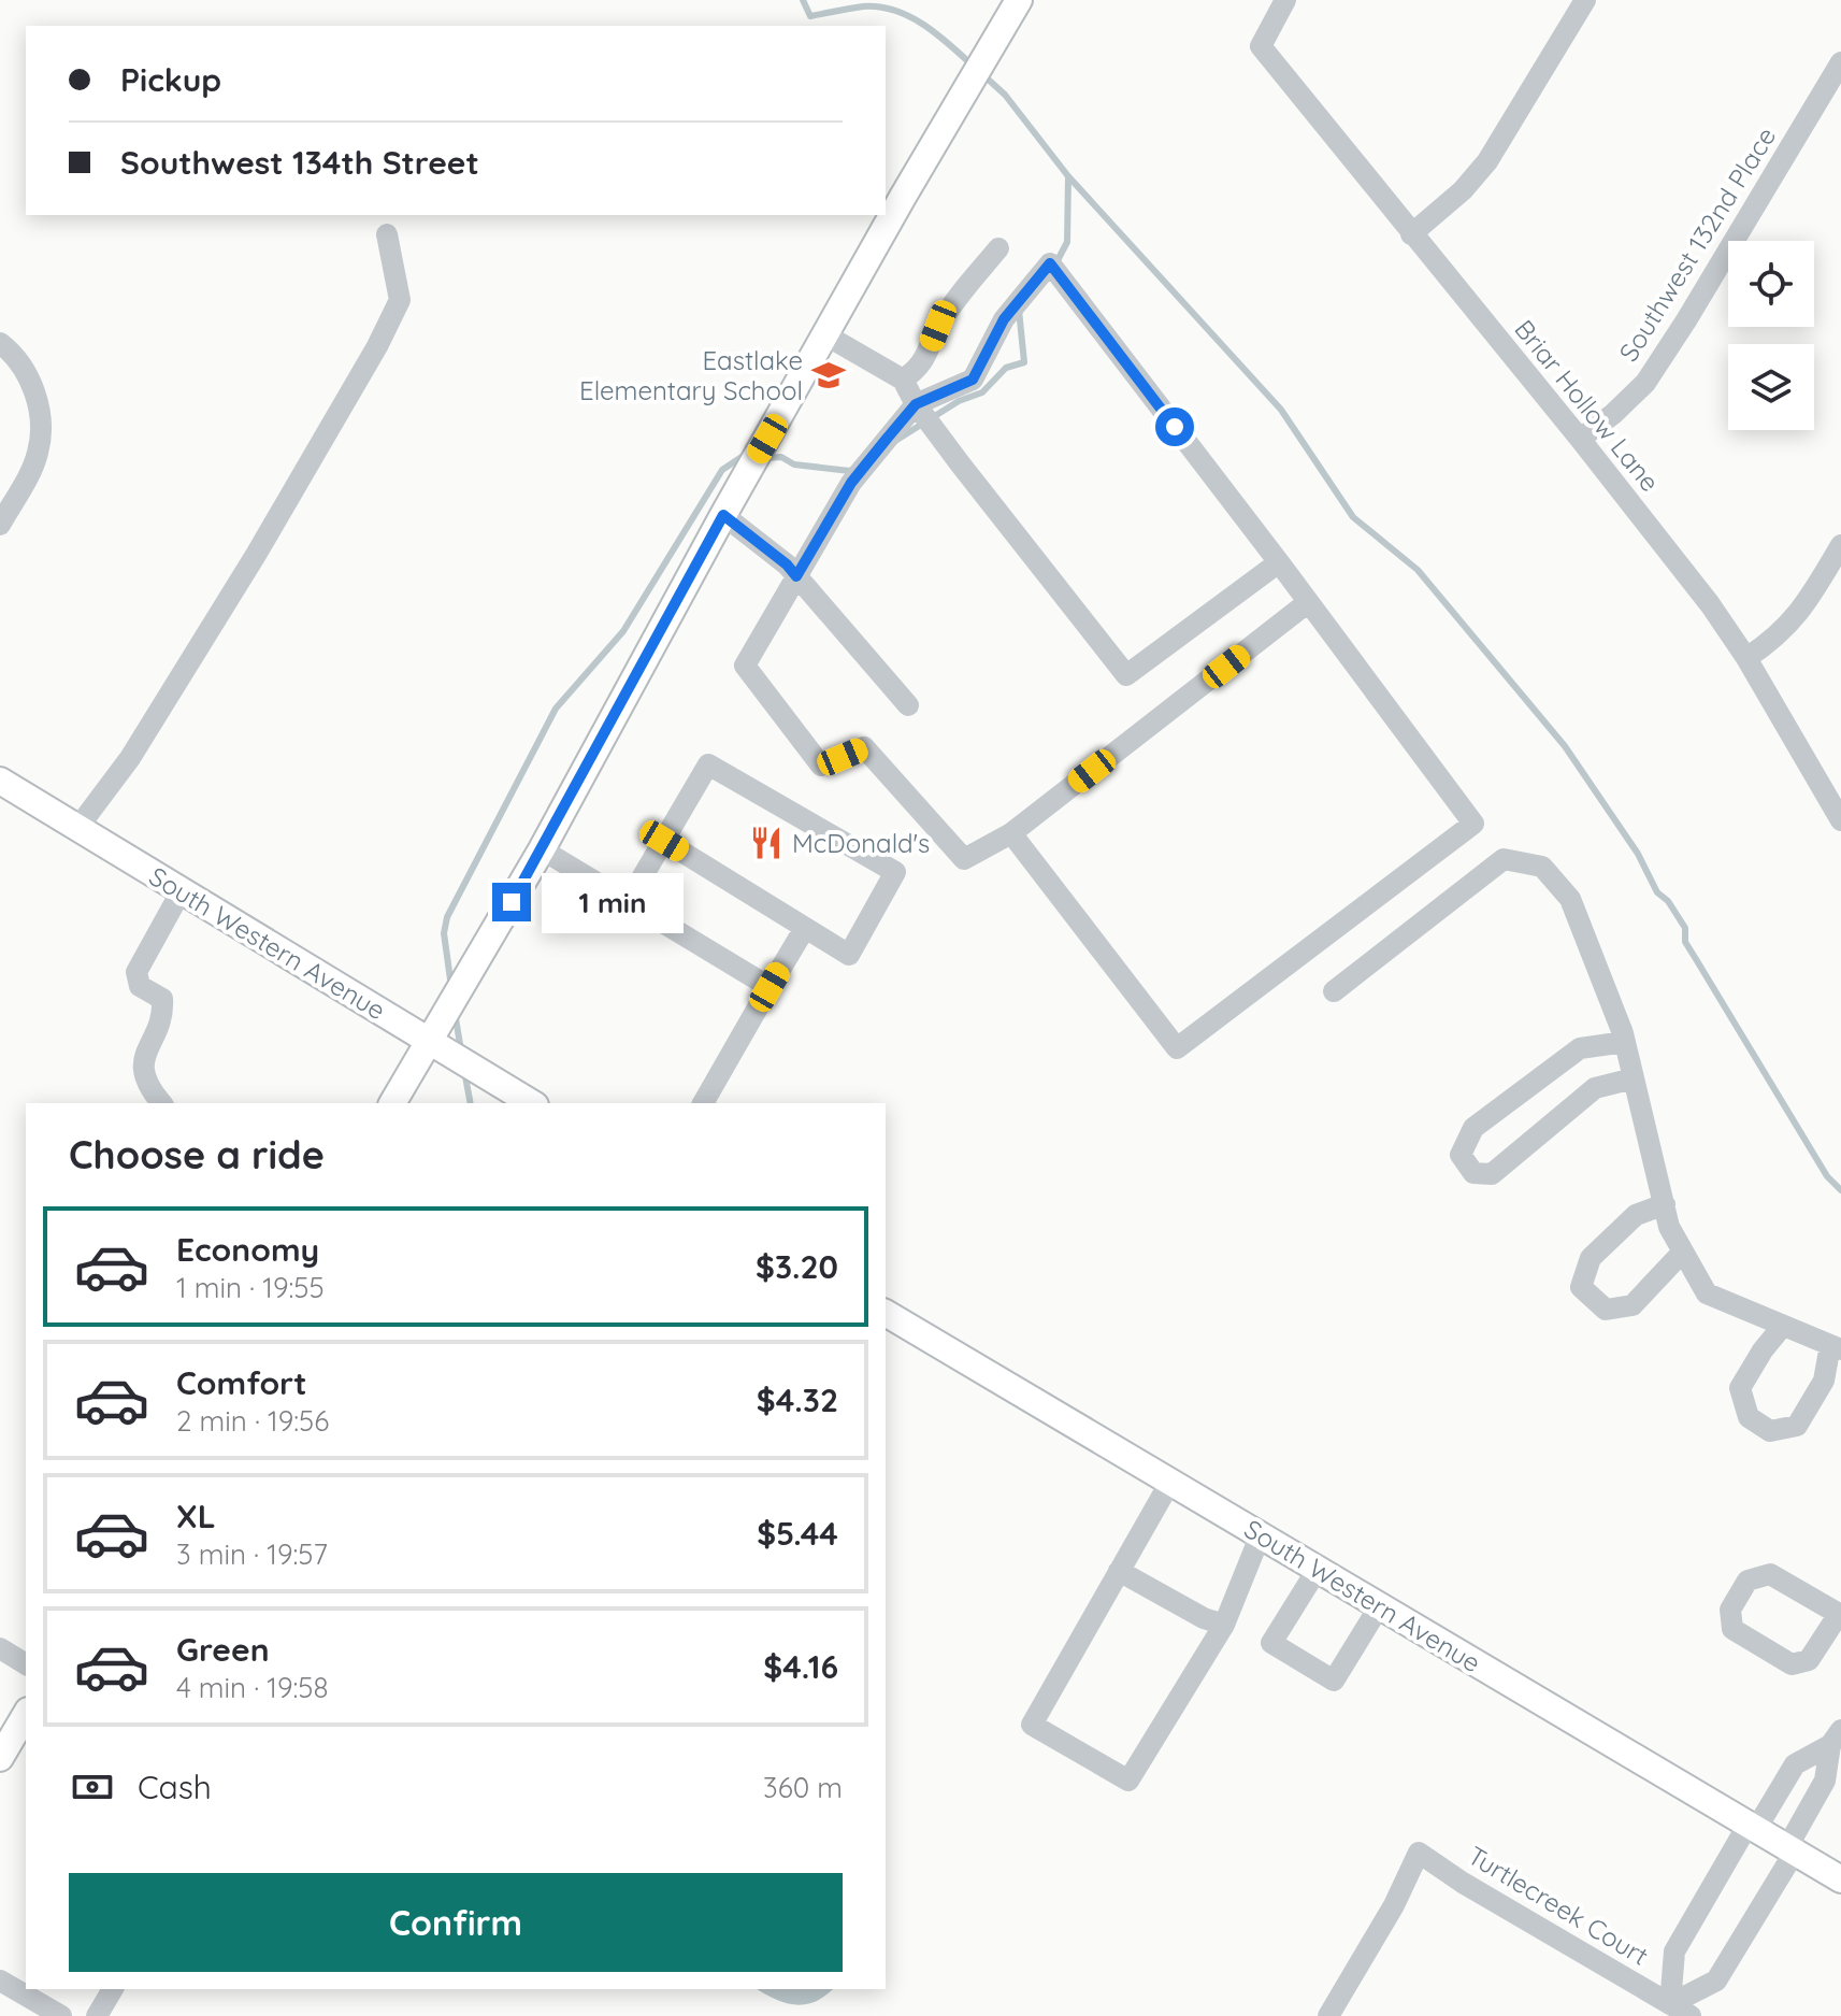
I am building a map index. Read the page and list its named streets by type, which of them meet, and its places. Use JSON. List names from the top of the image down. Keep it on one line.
{"streets":{"main road":["South Western Avenue"],"street":["Southwest 132nd Place","Briar Hollow Lane","Turtlecreek Court"]},"crossings":[["Southwest 132nd Place","Briar Hollow Lane"]],"places":{"school or university":["Eastlake Elementary School"],"restaurant":["McDonald's"]},"page":{"banner":["Pickup","Southwest 134th Street"],"bubble":"1 min","heading":"Choose a ride","list":[{"name":"Economy","note":"1 min · 19:55","value":"$3.20"},{"name":"Comfort","note":"2 min · 19:56","value":"$4.32"},{"name":"XL","note":"3 min · 19:57","value":"$5.44"},{"name":"Green","note":"4 min · 19:58","value":"$4.16"}],"pay":["Cash","360 m"],"buttons":"Confirm"}}
